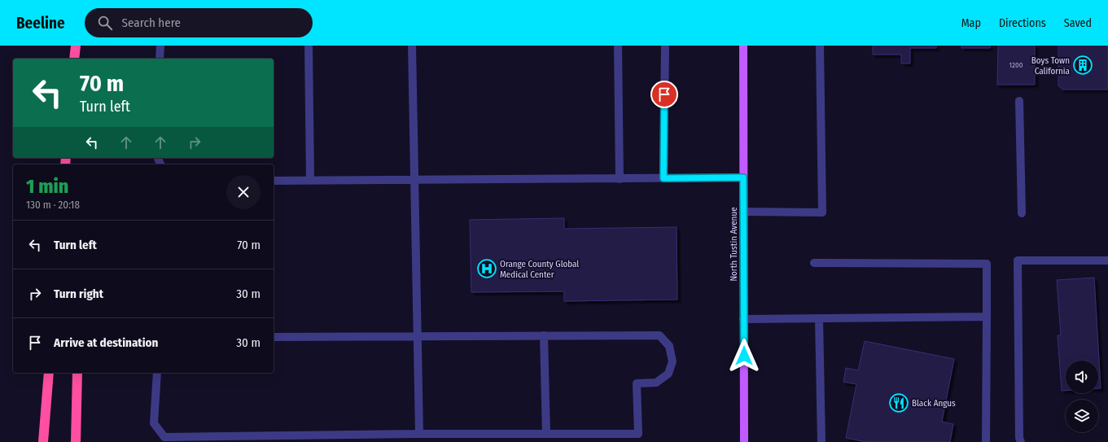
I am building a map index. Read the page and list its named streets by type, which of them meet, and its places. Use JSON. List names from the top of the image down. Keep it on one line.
{"streets":{"main road":["North Tustin Avenue"]},"places":{"building":["Boys Town California"],"hospital":["Orange County Global Medical Center"],"restaurant":["Black Angus"]},"house_numbers":["1200"],"page":{"header":"Beeline","search":"Search here","nav":["Map","Directions","Saved"],"turn":["70 m","Turn left"],"heading":["1 min","130 m · 20:18"],"list":[{"name":"Turn left","value":"70 m"},{"name":"Turn right","value":"30 m"},{"name":"Arrive at destination","value":"30 m"}]}}
